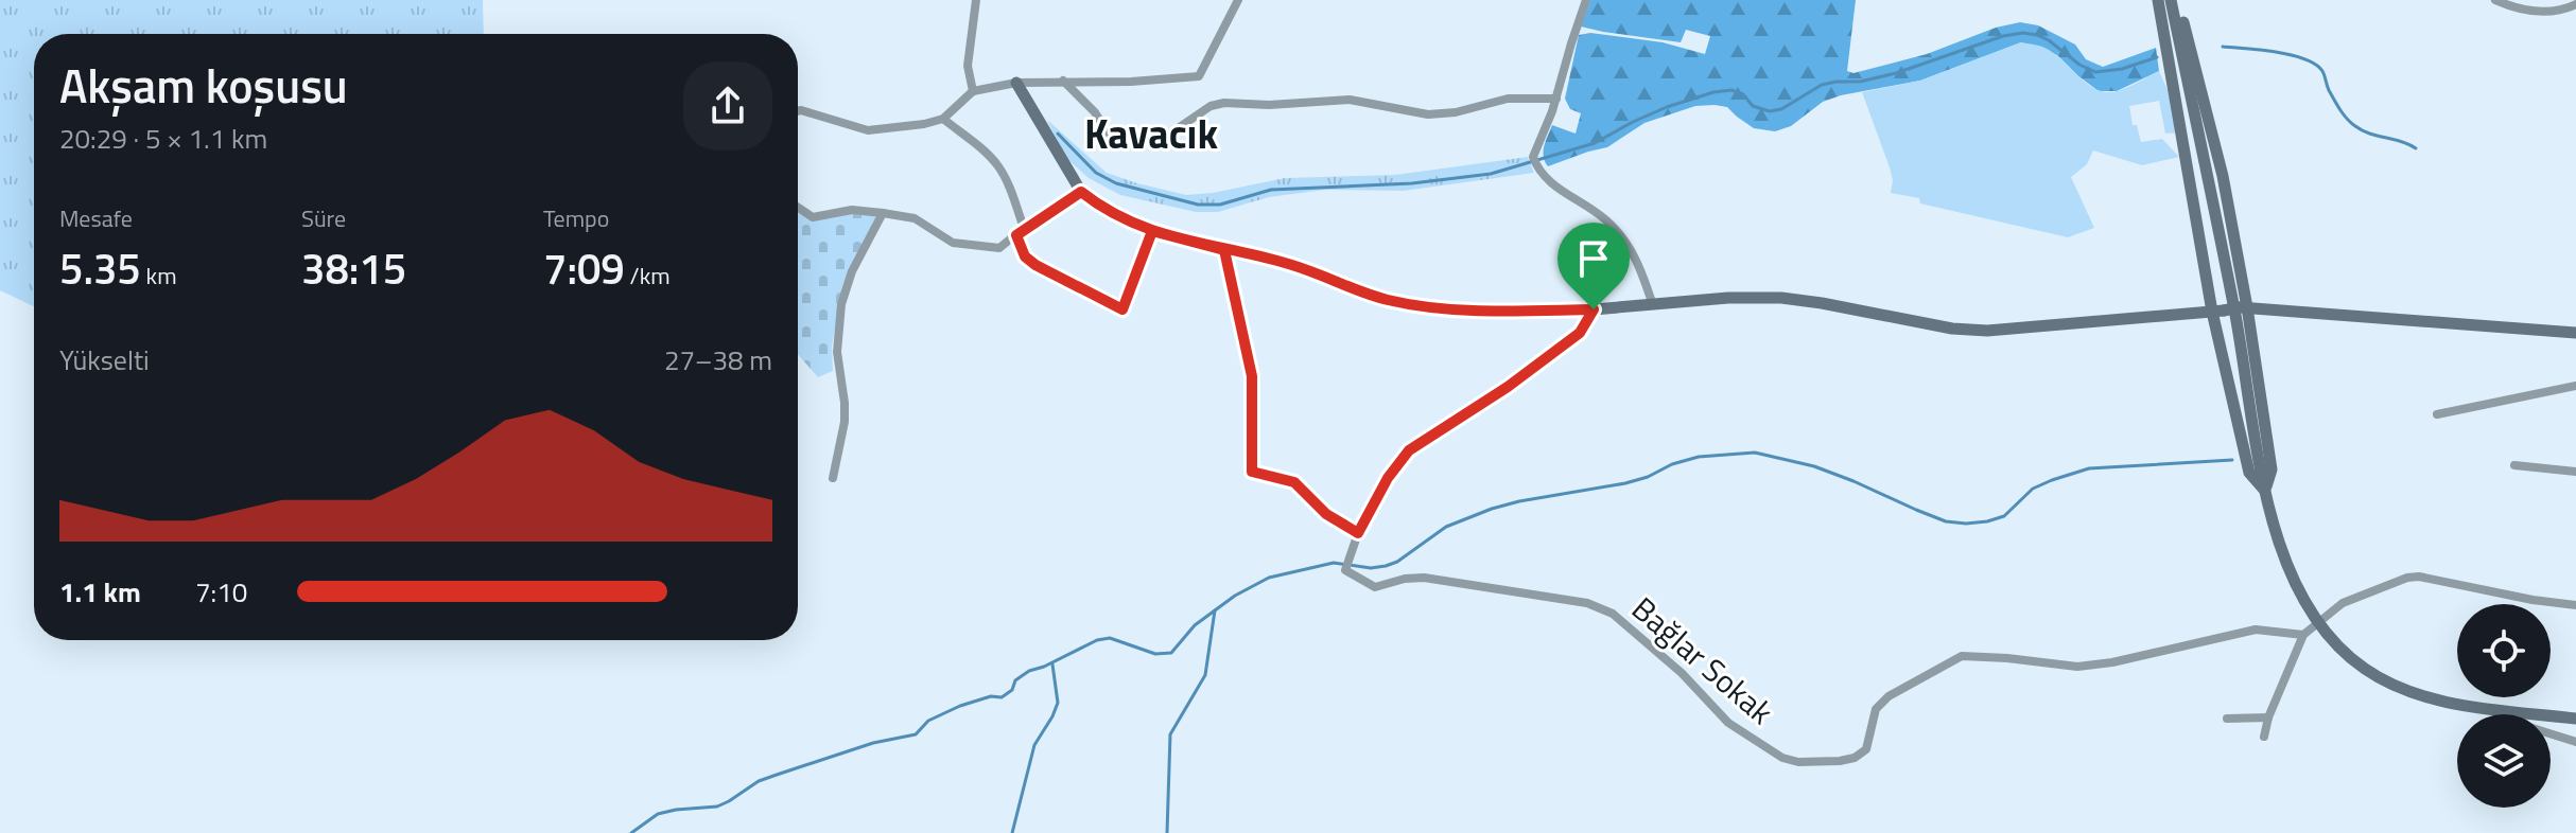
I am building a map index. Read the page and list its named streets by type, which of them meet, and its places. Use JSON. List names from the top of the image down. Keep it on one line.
{"streets":{"street":["Bağlar Sokak"]},"districts":["Kavacık"],"page":{"heading":["Akşam koşusu","20:29 · 5 × 1.1 km"],"stats":[["Mesafe","5.35 km"],["Süre","38:15"],["Tempo","7:09 /km"]],"chart":["Yükselti","27–38 m"],"list":[{"name":"1.1 km","note":"7:10"}]}}
